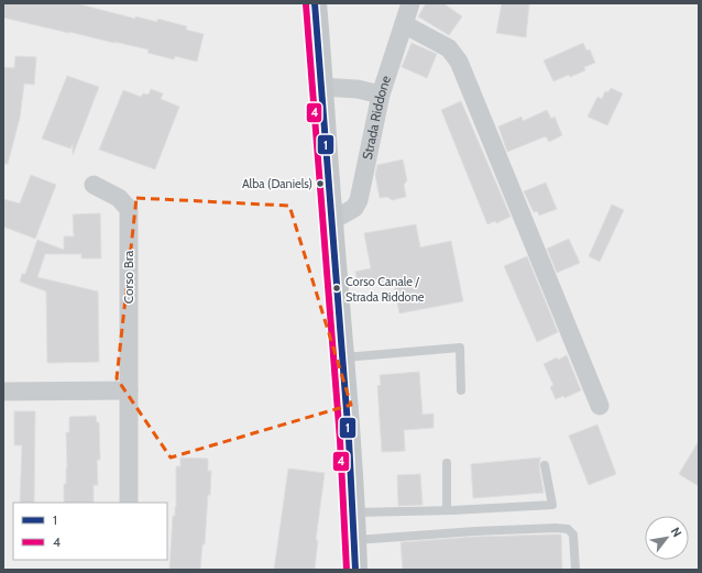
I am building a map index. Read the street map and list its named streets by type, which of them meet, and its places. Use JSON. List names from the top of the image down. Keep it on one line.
{"streets":{"street":["Strada Riddone","Corso Bra"]},"places":["Alba (Daniels)","Corso Canale / Strada Riddone"],"lines":["transit line 1","transit line 4"],"legend":["1","4"],"north":"top right"}
